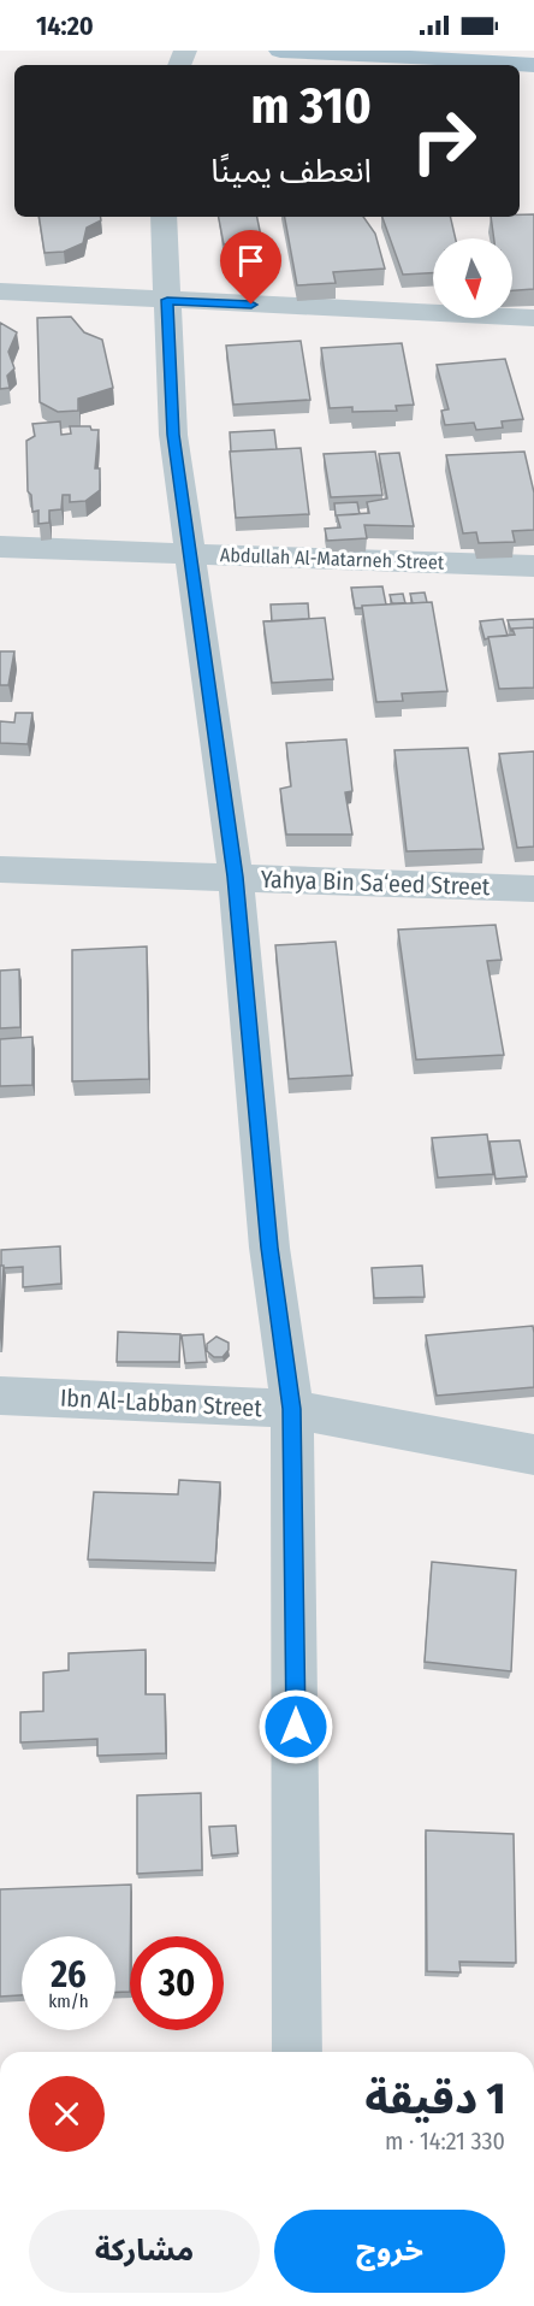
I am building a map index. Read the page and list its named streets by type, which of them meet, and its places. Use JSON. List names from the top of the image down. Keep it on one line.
{"streets":{"street":["Abdullah Al-Matarneh Street","Yahya Bin Sa‘eed Street","Ibn Al-Labban Street"]},"north":"bottom","page":{"status":"14:20","turn":["310 m","انعطف يمينًا"],"speed":"26 km/h","limit":"30","heading":["1 دقيقة","330 m · 14:21"],"buttons":["خروج","مشاركة"]}}
